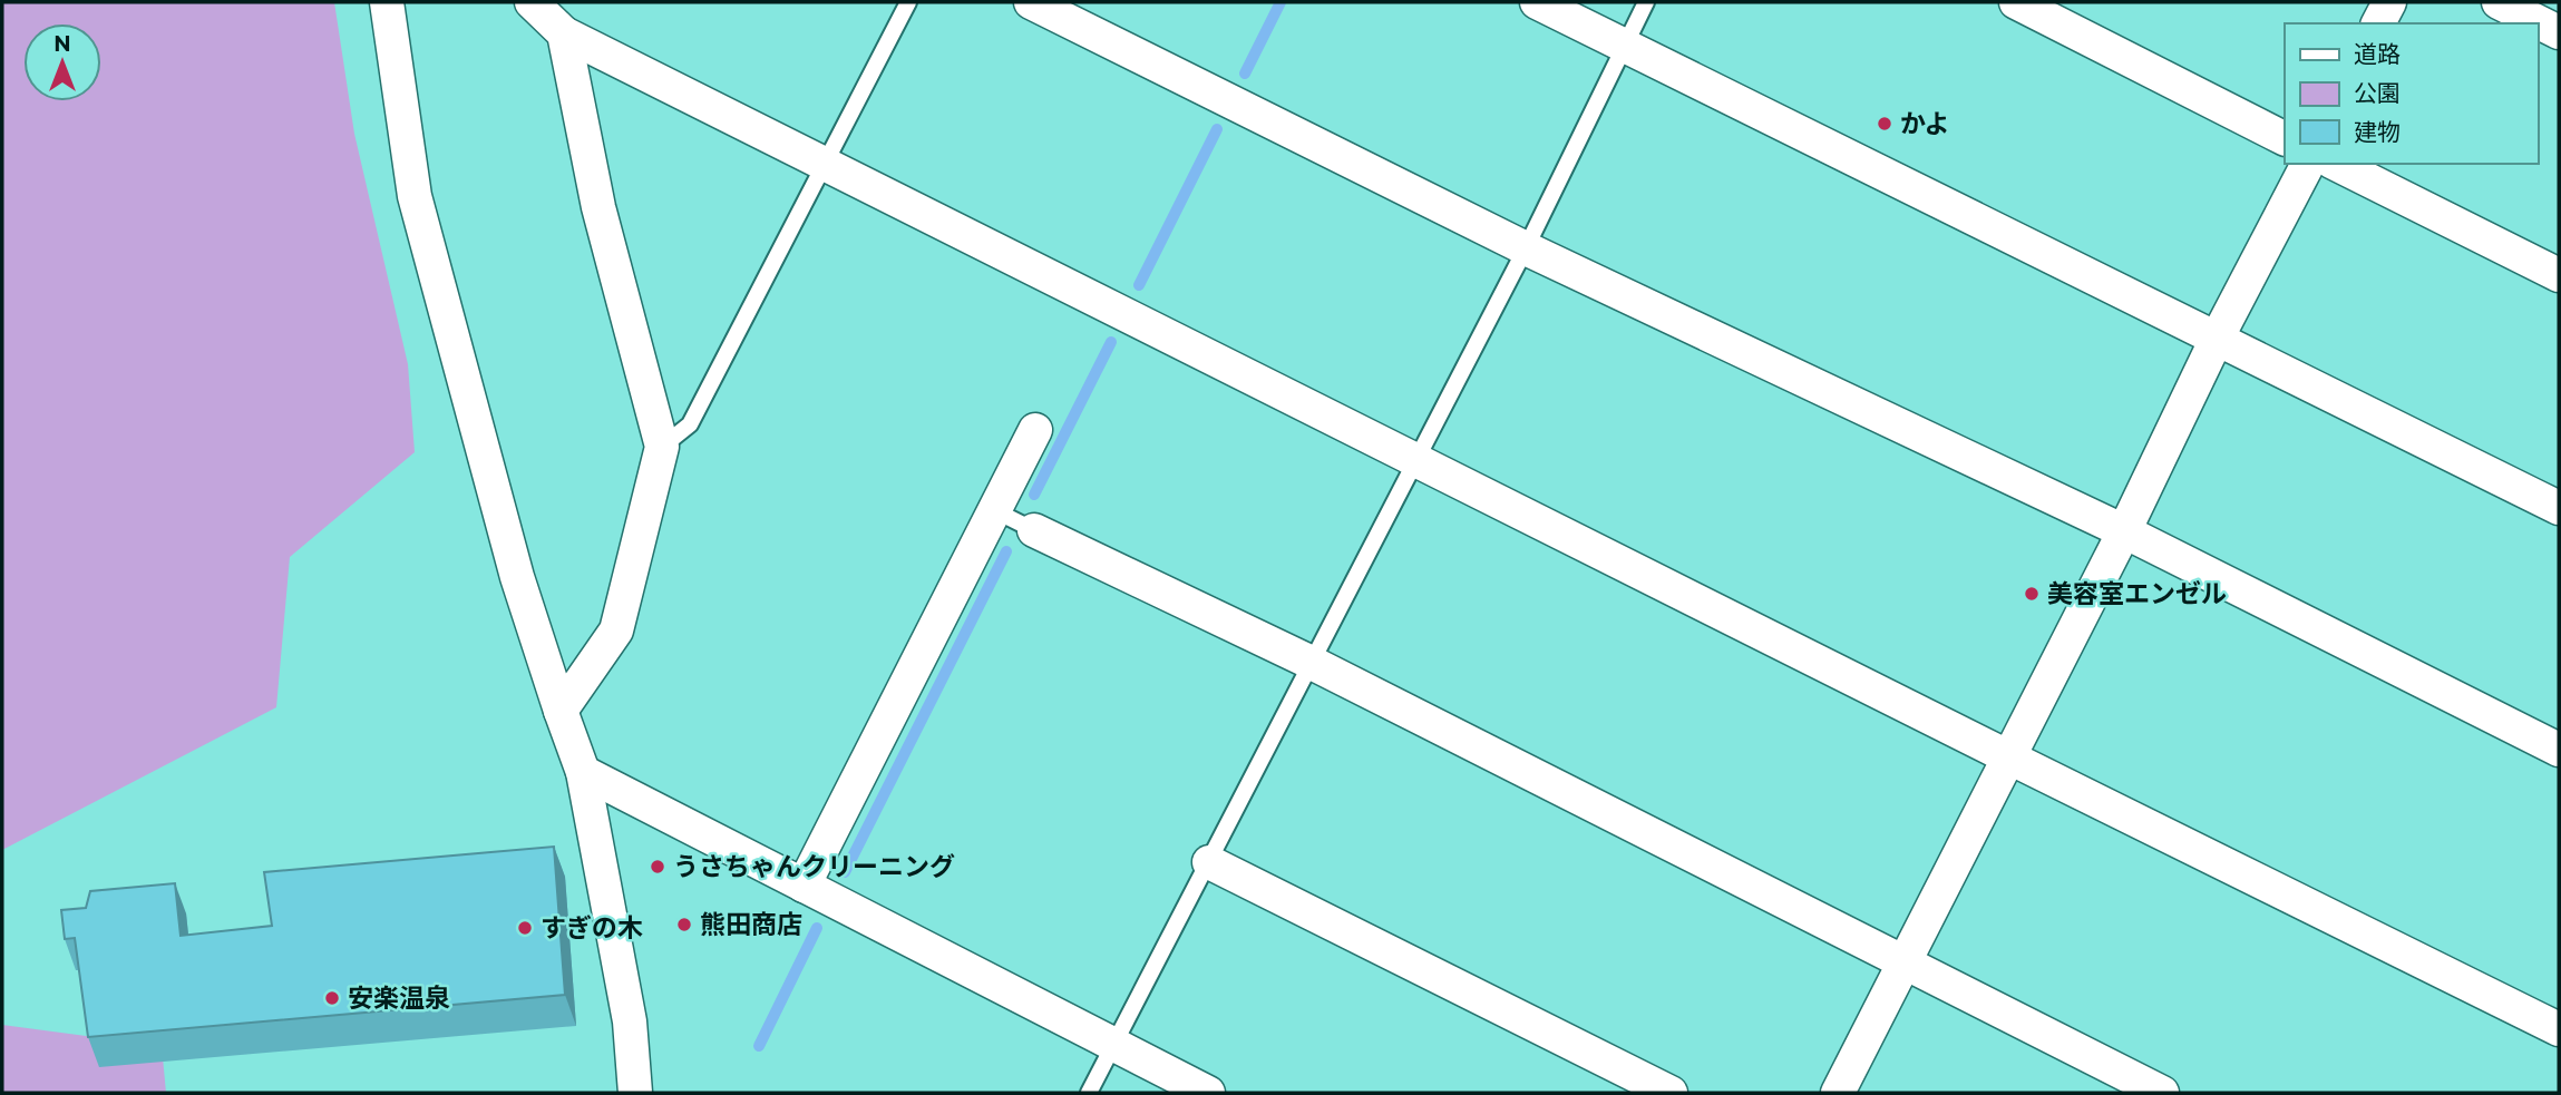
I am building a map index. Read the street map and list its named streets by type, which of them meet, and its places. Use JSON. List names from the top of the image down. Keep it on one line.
{"places":["かよ","美容室エンゼル","うさちゃんクリーニング","熊田商店","すぎの木","安楽温泉"],"legend":["道路","公園","建物"],"north":"top"}
